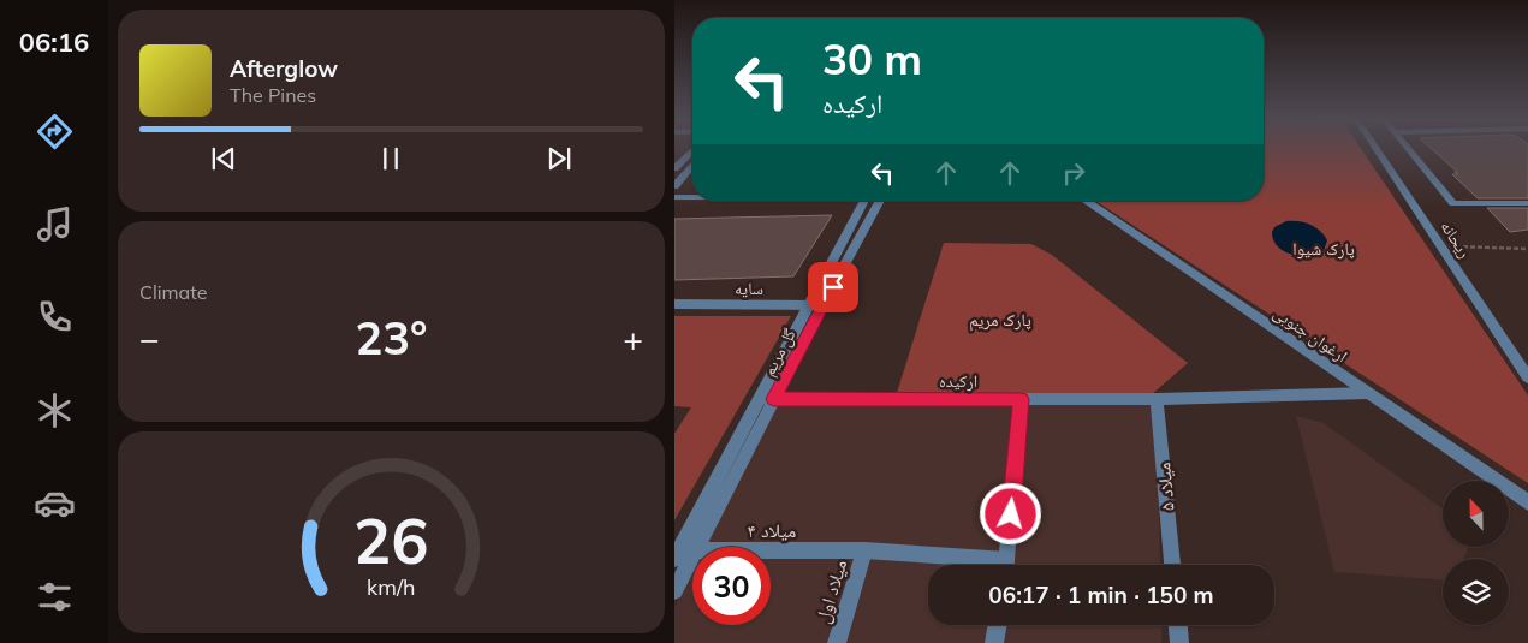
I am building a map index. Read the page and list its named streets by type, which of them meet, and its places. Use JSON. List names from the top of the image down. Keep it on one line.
{"streets":{"street":["ریحانه","سایه","ارغوان جنوبی","گل مریم","ارکیده","میلاد ۵","میلاد ۴","میلاد اول"]},"crossings":[["سایه","گل مریم"],["ارغوان جنوبی","ارکیده"],["گل مریم","ارکیده"],["گل مریم","میلاد ۴"],["ارکیده","میلاد ۵"],["میلاد ۴","میلاد اول"]],"parks":["پارک شیوا","پارک مریم"],"north":"top","page":{"tabs":"06:16","turn":["30 m","ارکیده"],"song":["Afterglow","The Pines"],"tile":"Climate","heat":["−","23°","+"],"limit":"30","trip":"06:17 · 1 min · 150 m","gauge":["26","km/h"]}}
